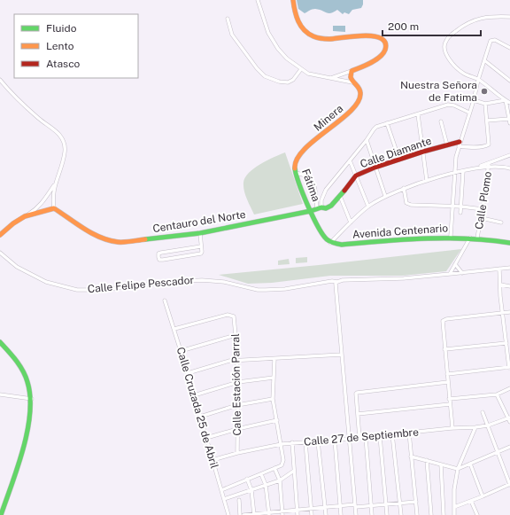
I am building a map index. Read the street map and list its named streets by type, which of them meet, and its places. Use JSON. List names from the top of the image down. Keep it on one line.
{"streets":{"street":["Minera","Calle Diamante","Fátima","Calle Plomo","Centauro del Norte","Avenida Centenario","Calle Felipe Pescador","Calle Estación Parral","Calle Cruzada 25 de Abril","Calle 27 de Septiembre"]},"crossings":[["Minera","Fátima"],["Calle Diamante","Fátima"],["Calle Diamante","Centauro del Norte"],["Fátima","Centauro del Norte"],["Calle Plomo","Avenida Centenario"],["Calle Estación Parral","Calle Cruzada 25 de Abril"],["Calle Estación Parral","Calle 27 de Septiembre"],["Calle Cruzada 25 de Abril","Calle 27 de Septiembre"]],"places":["Nuestra Señora de Fatima"],"legend":["Fluido","Lento","Atasco"],"scale_bar":"200 m"}
